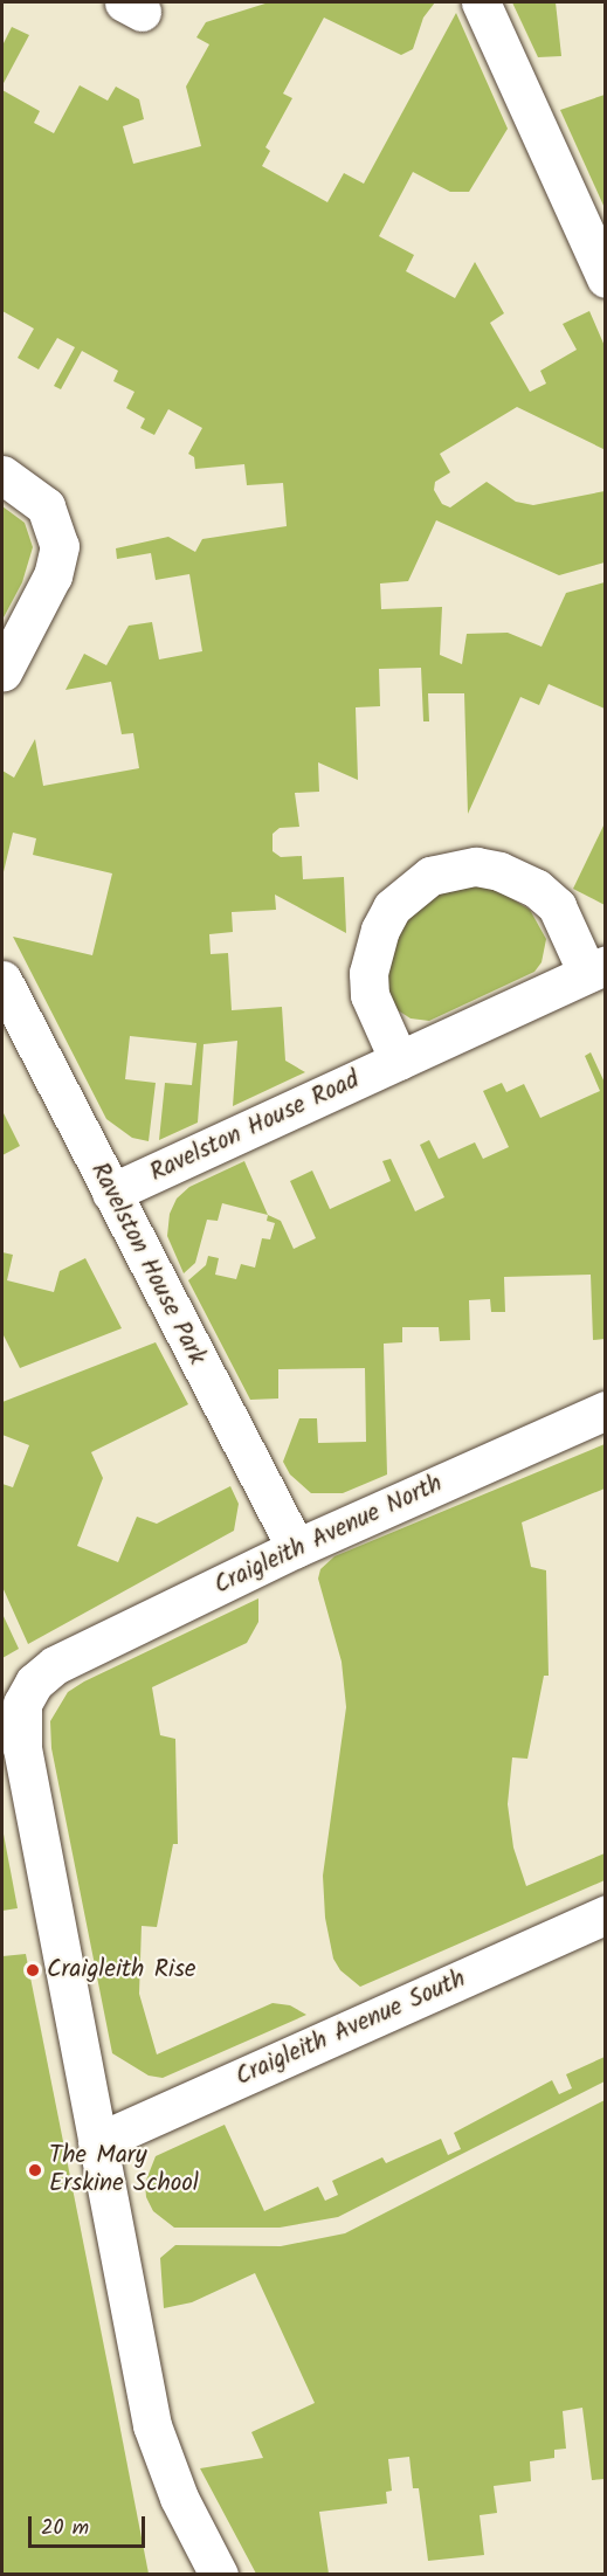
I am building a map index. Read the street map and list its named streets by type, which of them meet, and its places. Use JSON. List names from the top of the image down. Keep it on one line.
{"streets":{"street":["Ravelston House Road","Ravelston House Park","Craigleith Avenue North","Craigleith Avenue South"]},"crossings":[["Ravelston House Road","Ravelston House Park"],["Ravelston House Park","Craigleith Avenue North"],["Craigleith Avenue North","Craigleith Avenue South"]],"places":["Craigleith Rise","The Mary Erskine School"],"scale_bar":"20 m"}
